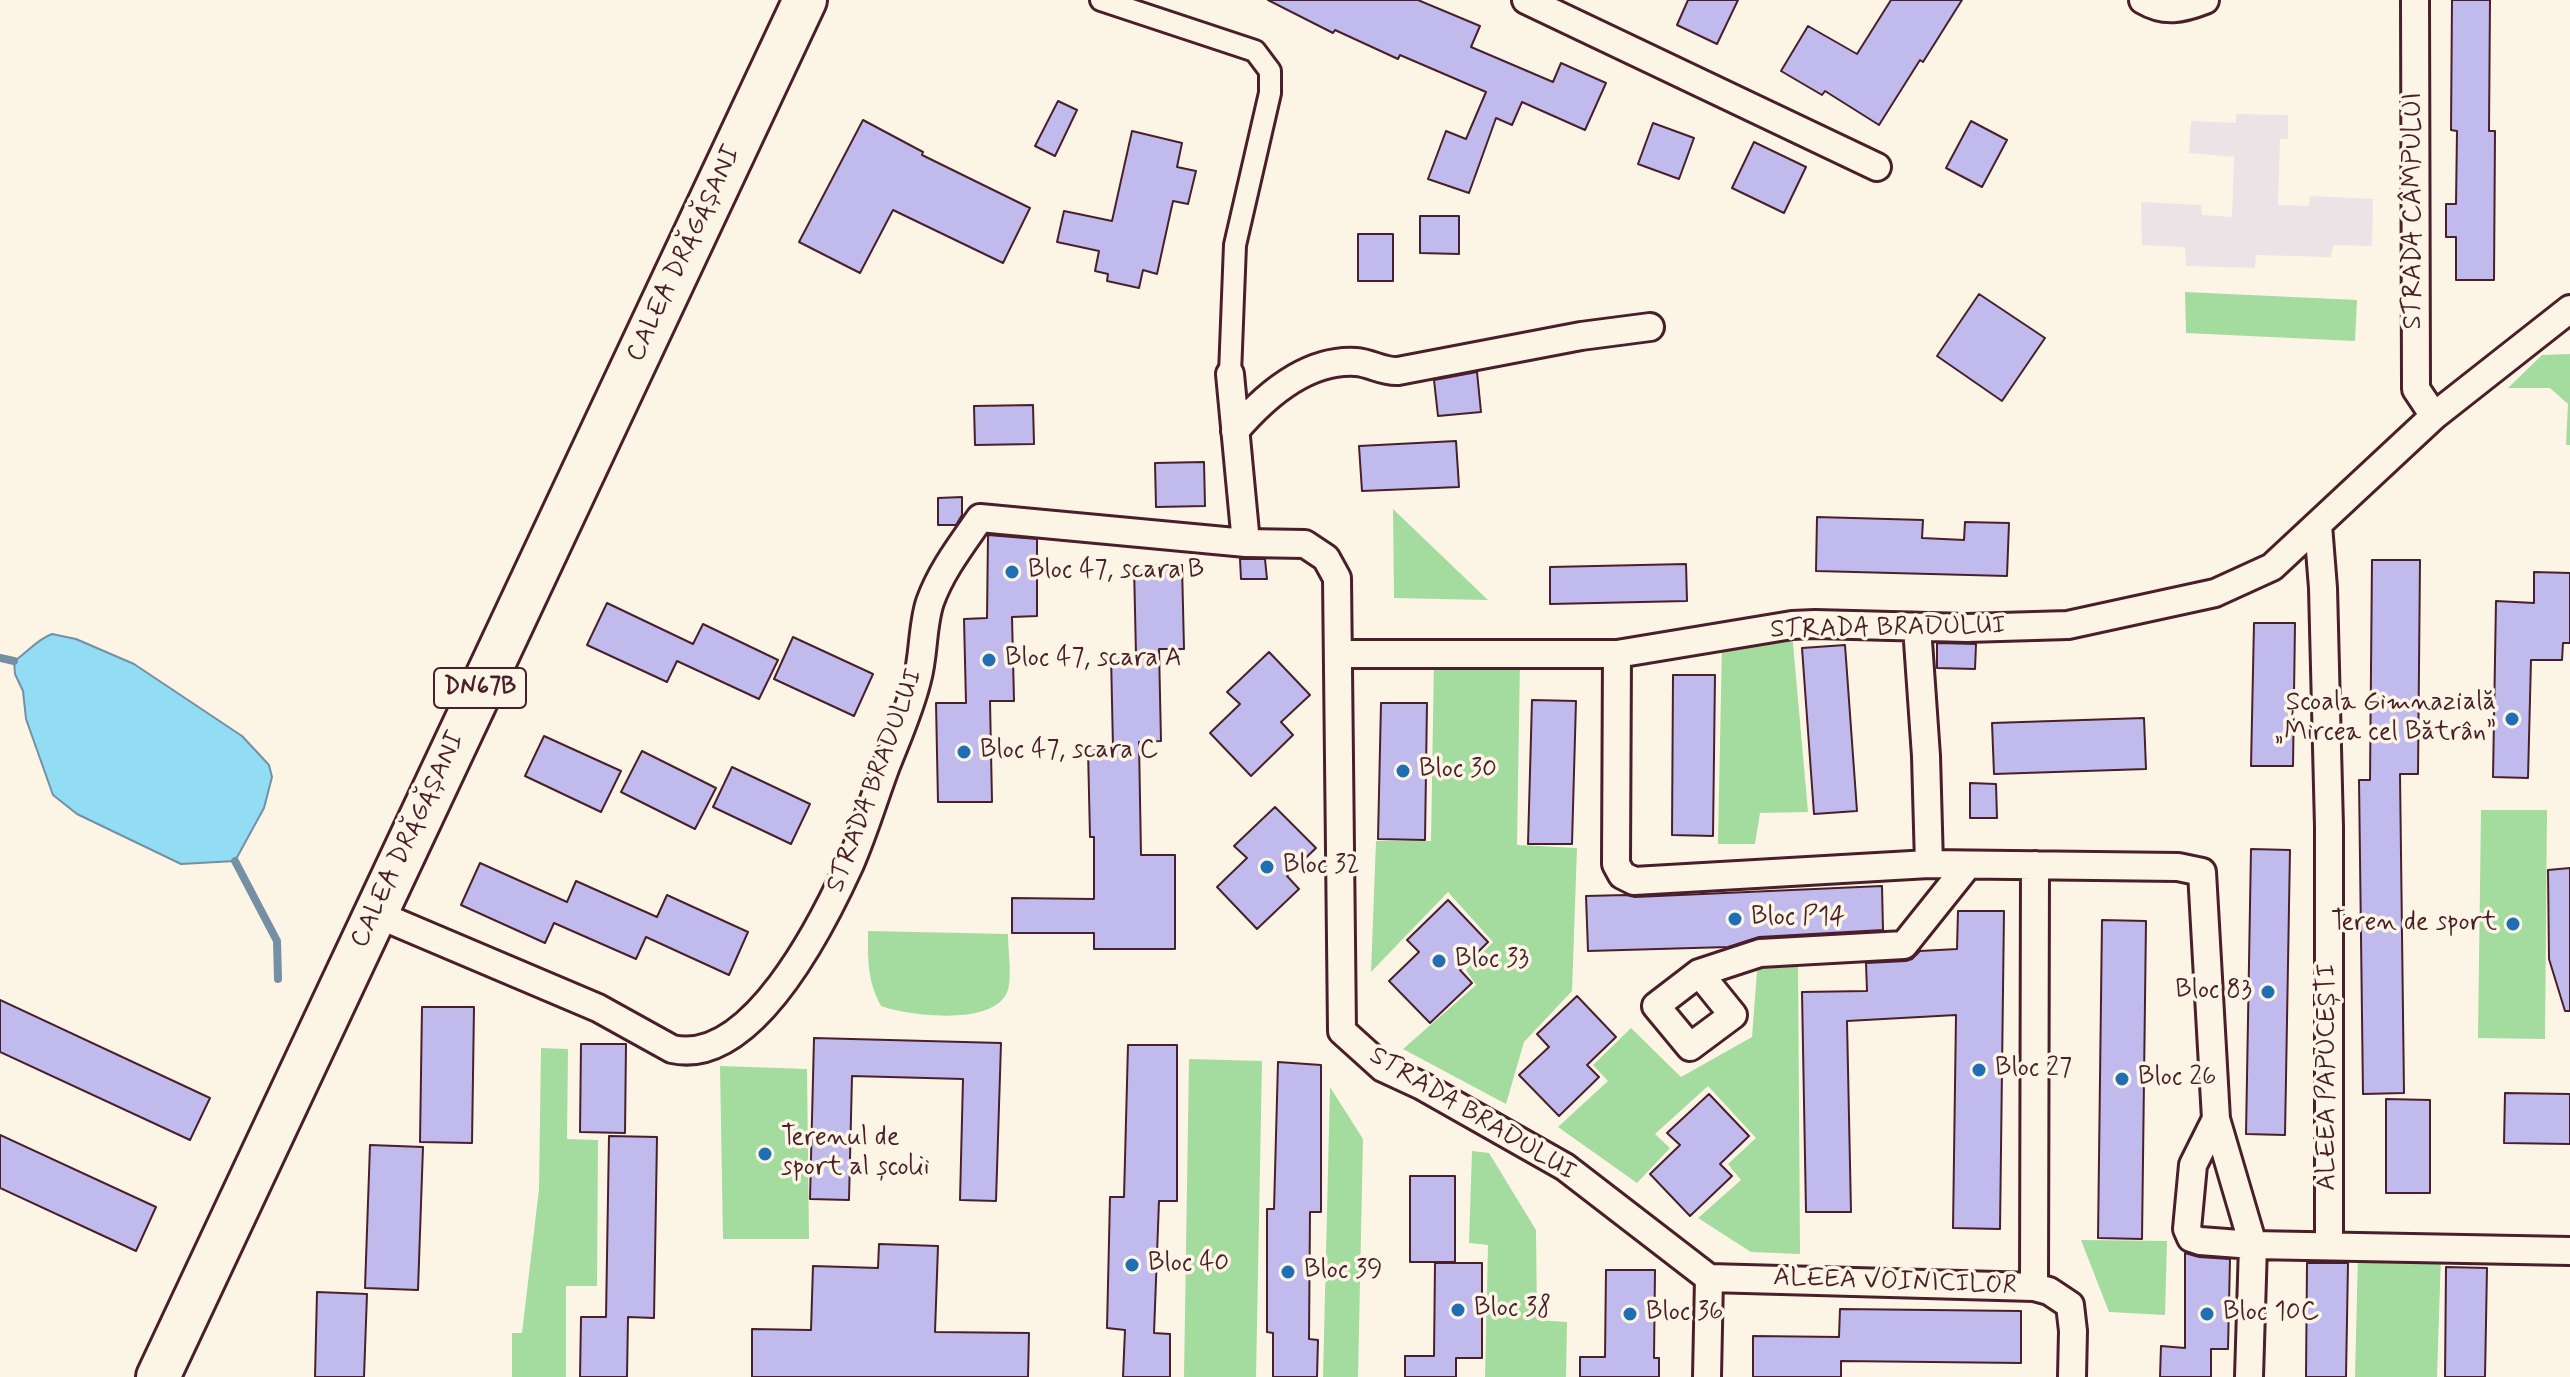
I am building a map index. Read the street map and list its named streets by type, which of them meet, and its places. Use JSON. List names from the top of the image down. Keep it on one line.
{"streets":{"main road":["CALEA DRĂGĂȘANI","DN67B"],"street":["STRADA CÂMPULUI","STRADA BRADULUI","ALEEA PAPUCEȘTI","ALEEA VOINICILOR"]},"crossings":[["STRADA CÂMPULUI","STRADA BRADULUI"],["CALEA DRĂGĂȘANI","STRADA BRADULUI"],["STRADA BRADULUI","ALEEA PAPUCEȘTI"],["STRADA BRADULUI","ALEEA VOINICILOR"]],"places":["Bloc 47, scara B","Bloc 47, scara A","Școala Gimnazială „Mircea cel Bătrân”","Bloc 47, scara C","Bloc 30","Bloc 32","Bloc P14","Teren de sport","Bloc 33","Bloc 83","Bloc 27","Bloc 26","Terenul de sport al școlii","Bloc 40","Bloc 39","Bloc 38","Bloc 36","Bloc 10C"]}
